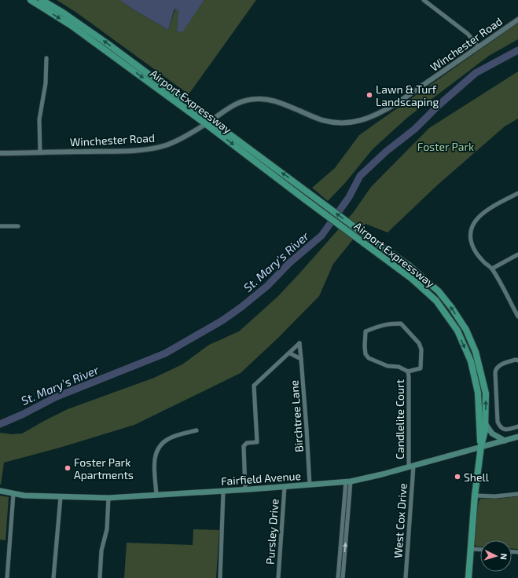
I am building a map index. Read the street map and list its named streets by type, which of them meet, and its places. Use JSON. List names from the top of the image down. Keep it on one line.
{"streets":{"main road":["Airport Expressway","Fairfield Avenue"],"street":["Winchester Road","Birchtree Lane","Candlelite Court","West Cox Drive","Pursley Drive"]},"crossings":[["Winchester Road","Airport Expressway"],["Airport Expressway","Fairfield Avenue"],["Birchtree Lane","Fairfield Avenue"],["Candlelite Court","Fairfield Avenue"],["Candlelite Court","West Cox Drive"],["Fairfield Avenue","West Cox Drive"],["Fairfield Avenue","Pursley Drive"]],"water":["St. Mary's River"],"parks":["Foster Park"],"places":["Lawn & Turf Landscaping","Foster Park Apartments","Shell"],"north":"right"}
